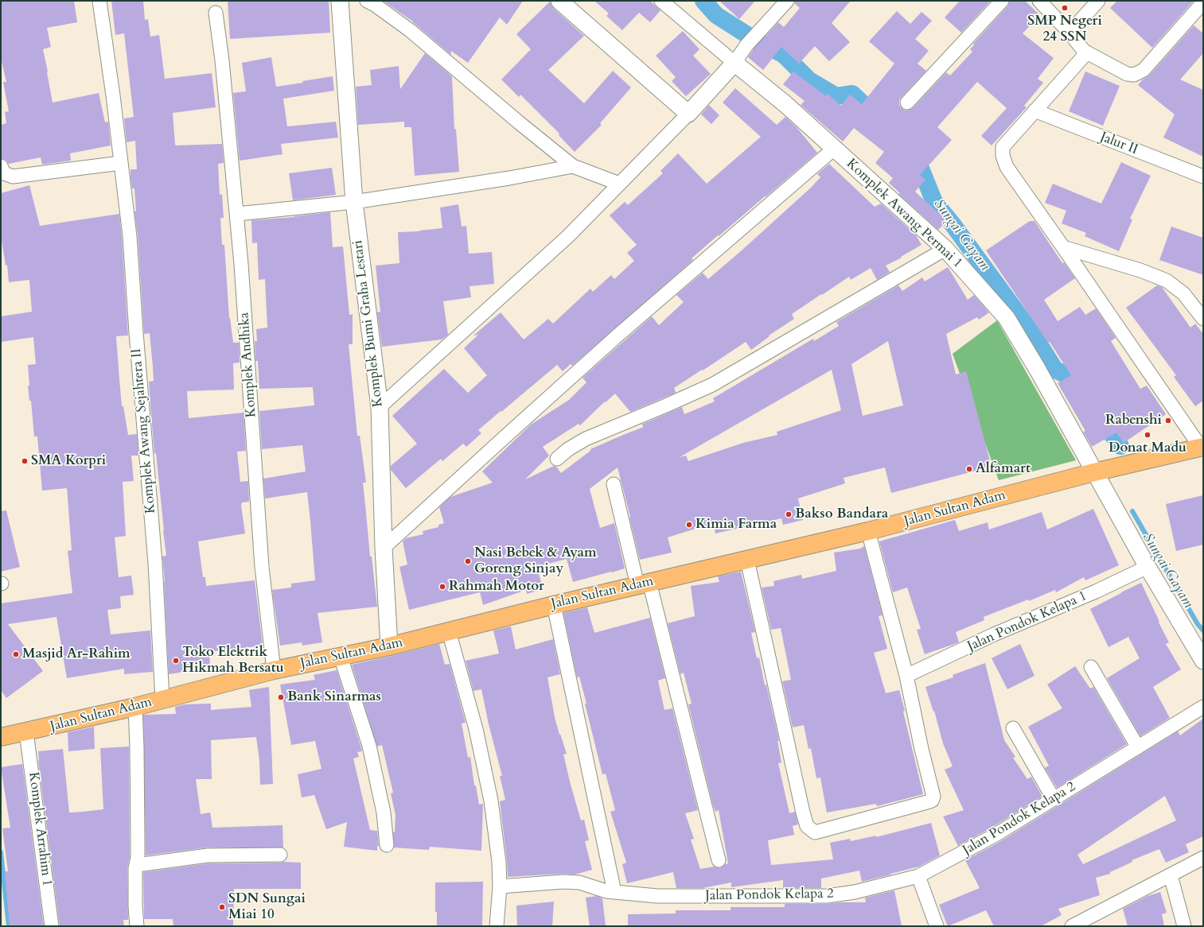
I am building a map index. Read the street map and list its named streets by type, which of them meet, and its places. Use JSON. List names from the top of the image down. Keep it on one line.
{"streets":{"main road":["Jalan Sultan Adam"],"street":["Jalur II","Komplek Awang Permai 1","Komplek Bumi Graha Lestari","Komplek Andhika","Komplek Awang Sejahtera II","Jalan Pondok Kelapa 1","Jalan Pondok Kelapa 2","Komplek Arrahim 1"]},"crossings":[["Komplek Awang Permai 1","Jalan Sultan Adam"],["Komplek Awang Permai 1","Jalan Pondok Kelapa 1"],["Komplek Bumi Graha Lestari","Jalan Sultan Adam"],["Komplek Andhika","Jalan Sultan Adam"],["Komplek Awang Sejahtera II","Jalan Sultan Adam"],["Jalan Sultan Adam","Komplek Arrahim 1"]],"water":["Sungai Gayam"],"places":["SMP Negeri 24 SSN","Rabenshi","Donat Madu","SMA Korpri","Alfamart","Bakso Bandara","Kimia Farma","Nasi Bebek & Ayam Goreng Sinjay","Rahmah Motor","Masjid Ar-Rahim","Toko Elektrik Hikmah Bersatu","Bank Sinarmas","SDN Sungai Miai 10"]}
